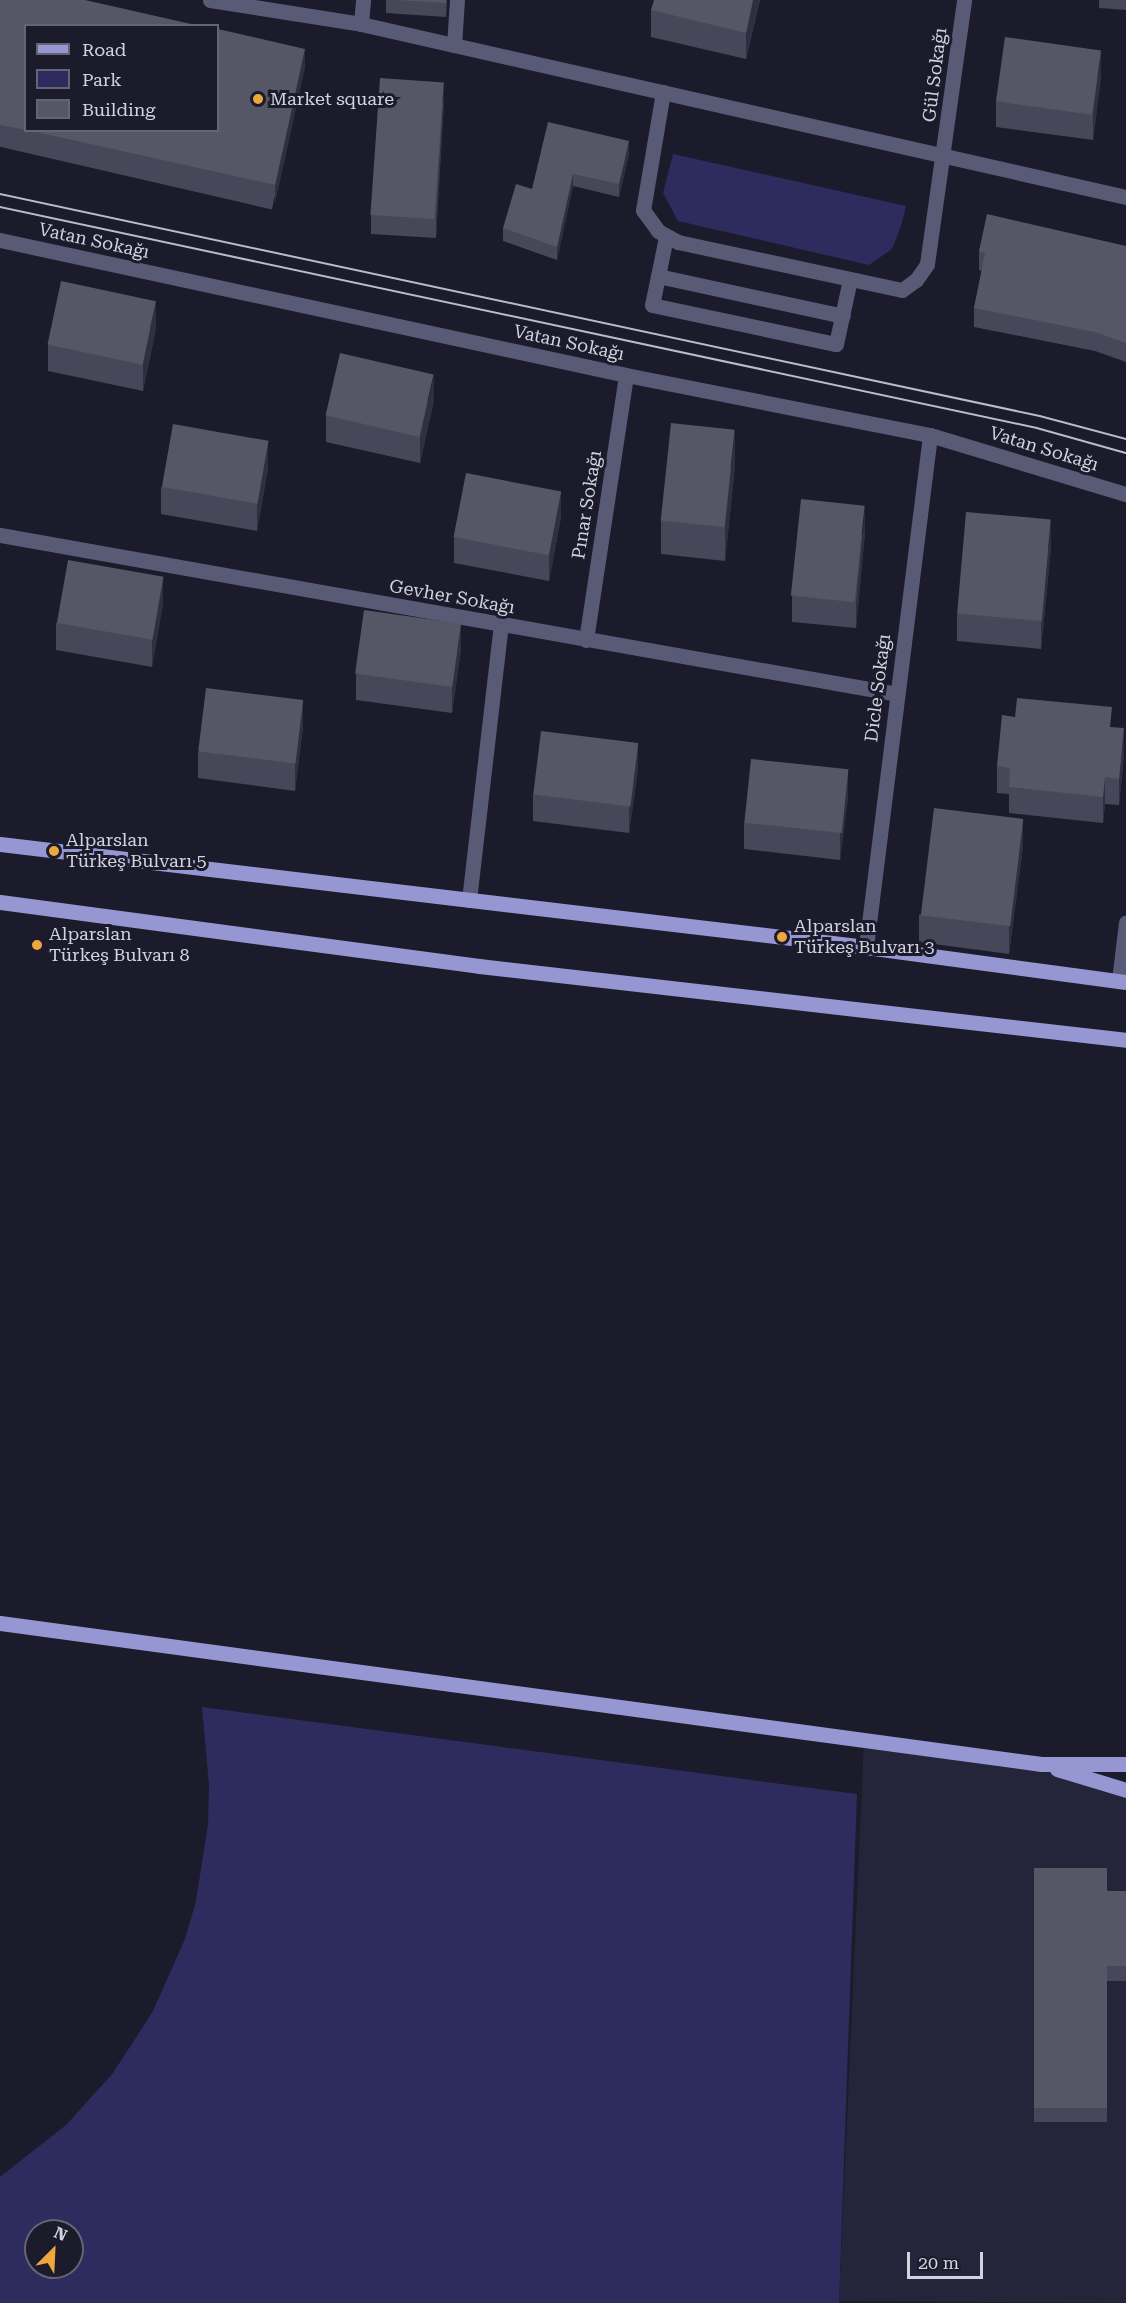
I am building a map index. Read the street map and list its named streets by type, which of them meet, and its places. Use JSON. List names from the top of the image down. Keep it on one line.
{"streets":{"street":["Gül Sokağı","Vatan Sokağı","Pınar Sokağı","Gevher Sokağı","Dicle Sokağı"]},"crossings":[["Vatan Sokağı","Pınar Sokağı"],["Vatan Sokağı","Dicle Sokağı"],["Pınar Sokağı","Gevher Sokağı"],["Gevher Sokağı","Dicle Sokağı"]],"places":["Market square","Alparslan Türkeş Bulvarı 5","Alparslan Türkeş Bulvarı 3","Alparslan Türkeş Bulvarı 8"],"legend":["Road","Park","Building"],"scale_bar":"20 m","north":"top right"}
